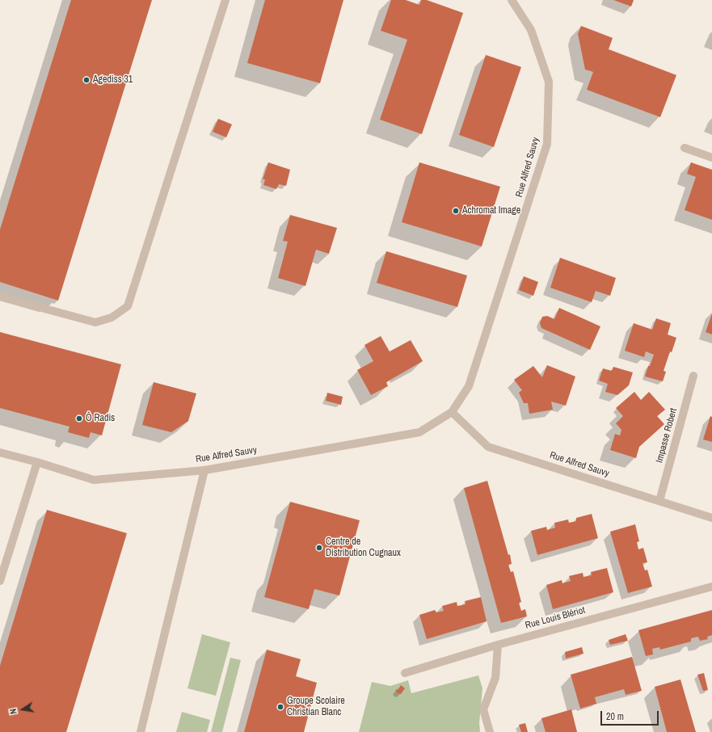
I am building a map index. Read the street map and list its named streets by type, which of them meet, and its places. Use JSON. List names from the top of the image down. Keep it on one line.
{"streets":{"street":["Rue Alfred Sauvy","Impasse Robert","Rue Louis Blériot"]},"crossings":[["Rue Alfred Sauvy","Impasse Robert"]],"places":["Agediss 31","Achromat Image","Ô Radis","Centre de Distribution Cugnaux","Groupe Scolaire Christian Blanc"],"scale_bar":"20 m","north":"left"}
